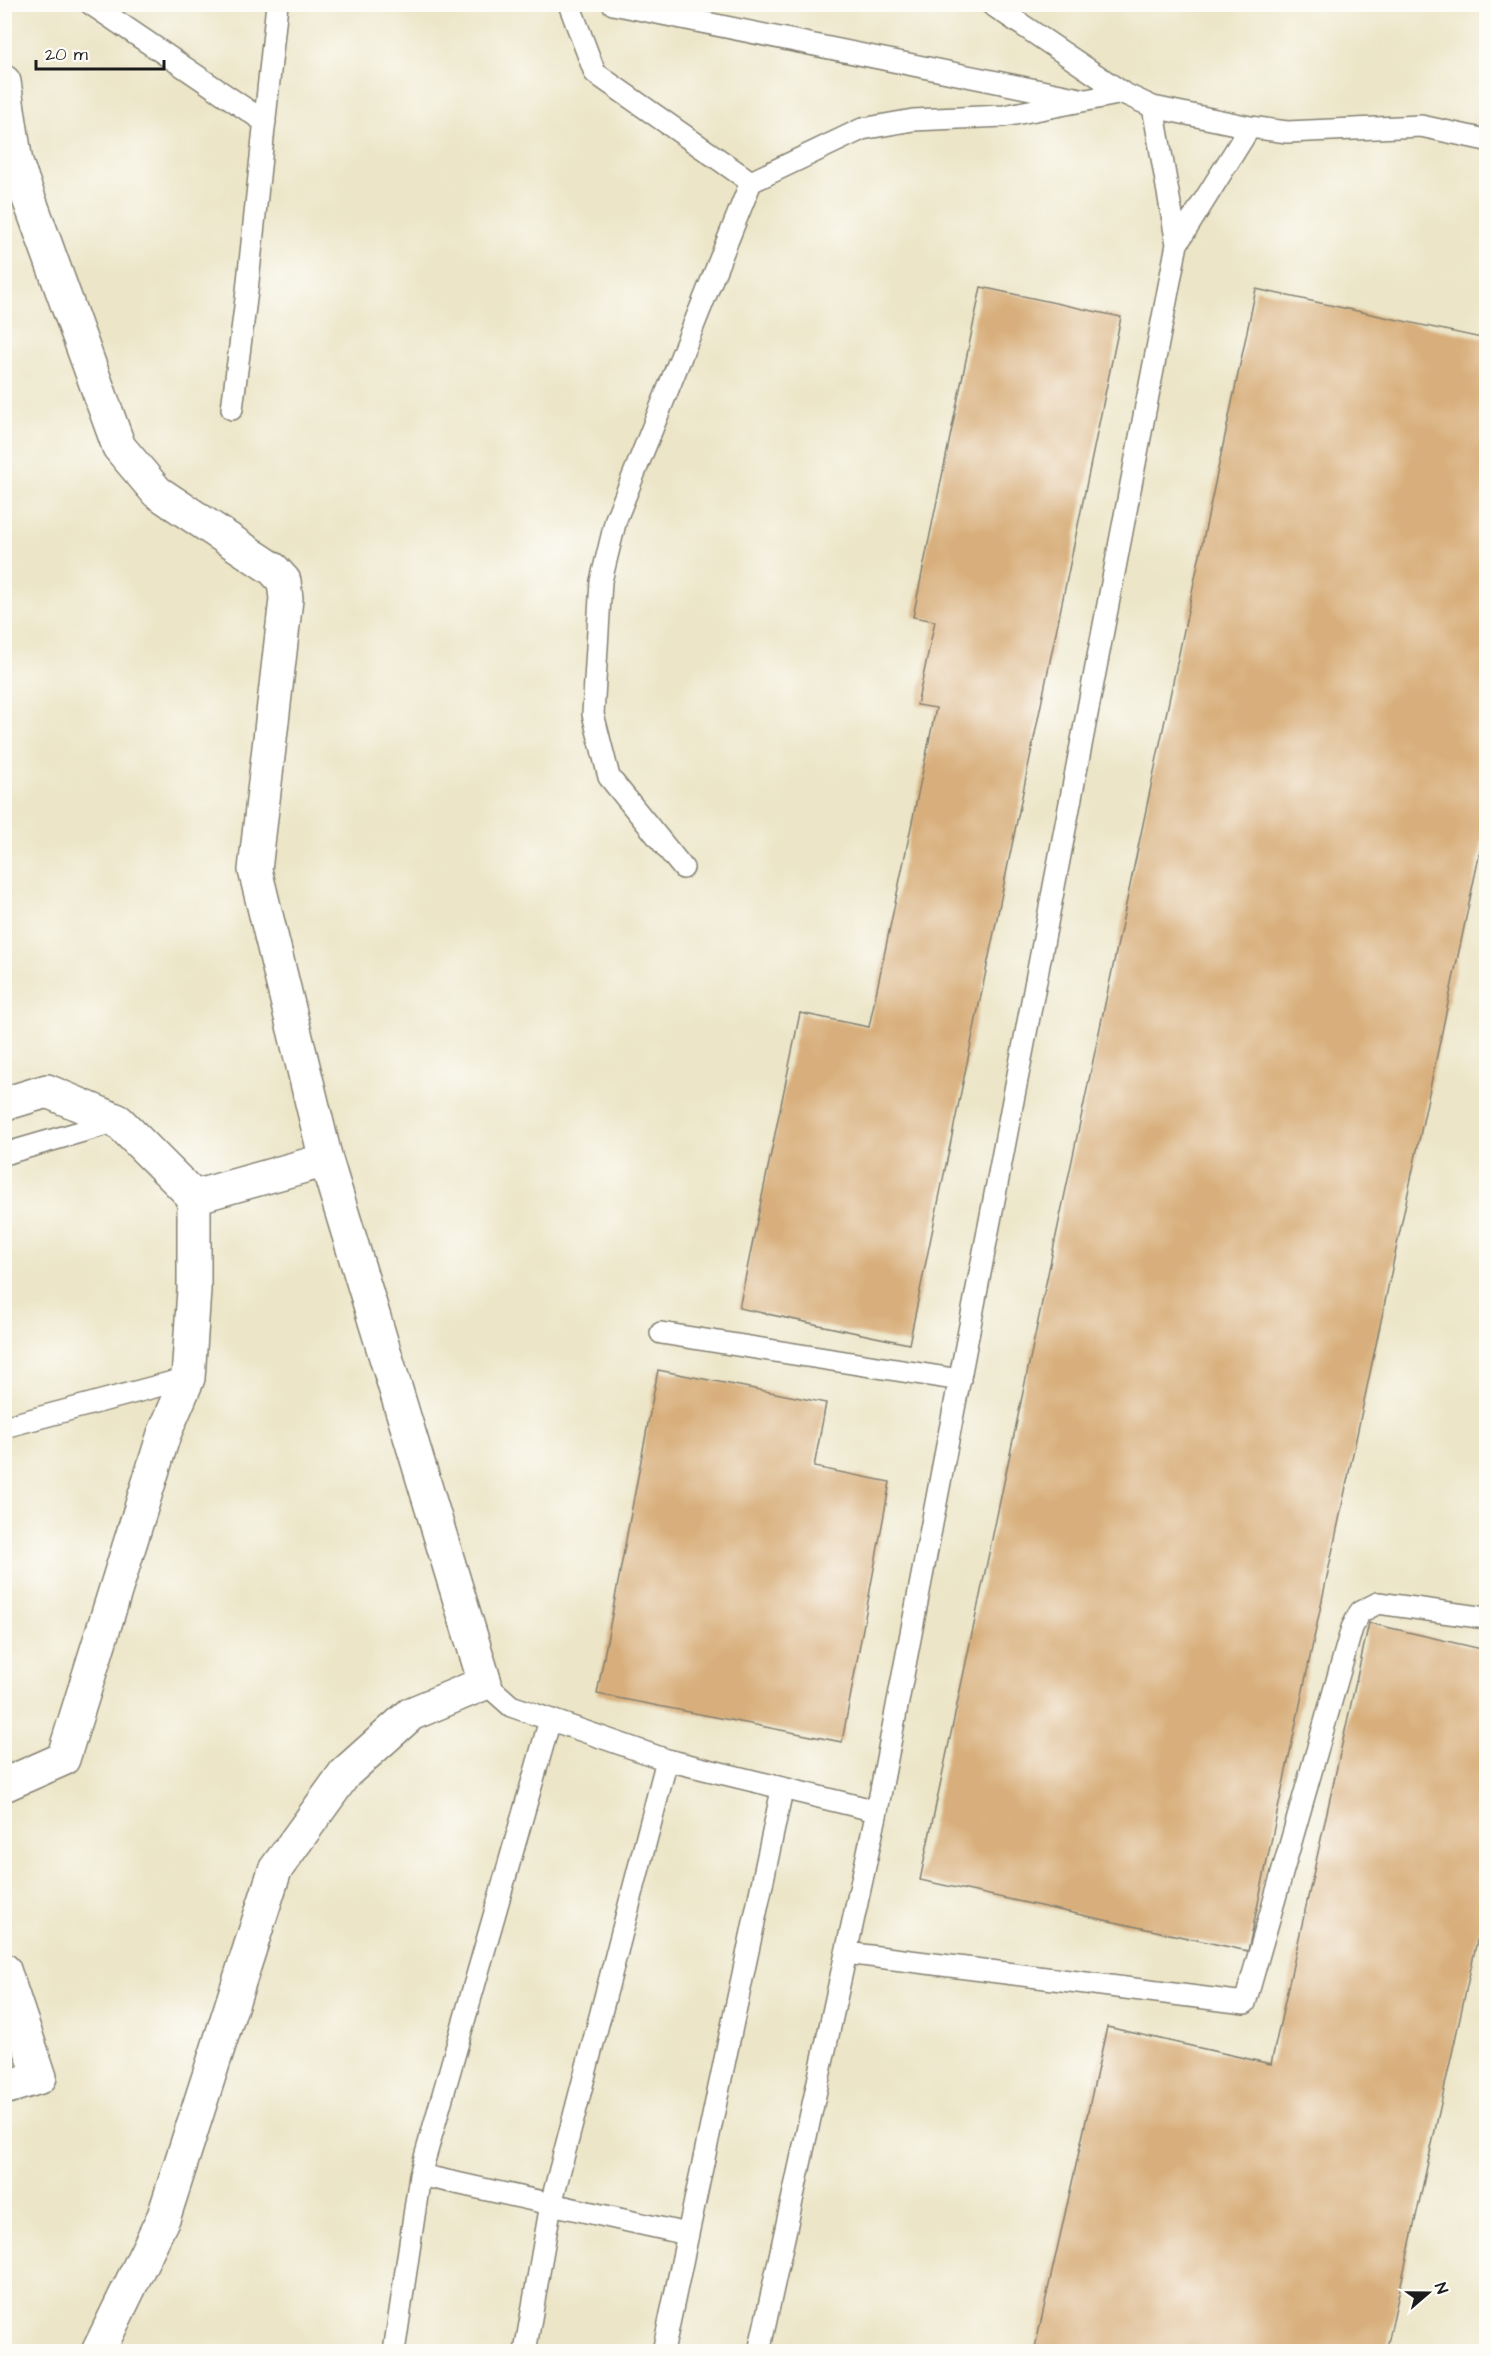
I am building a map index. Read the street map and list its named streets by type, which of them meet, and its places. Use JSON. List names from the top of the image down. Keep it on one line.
{"scale_bar":"20 m","north":"right"}
